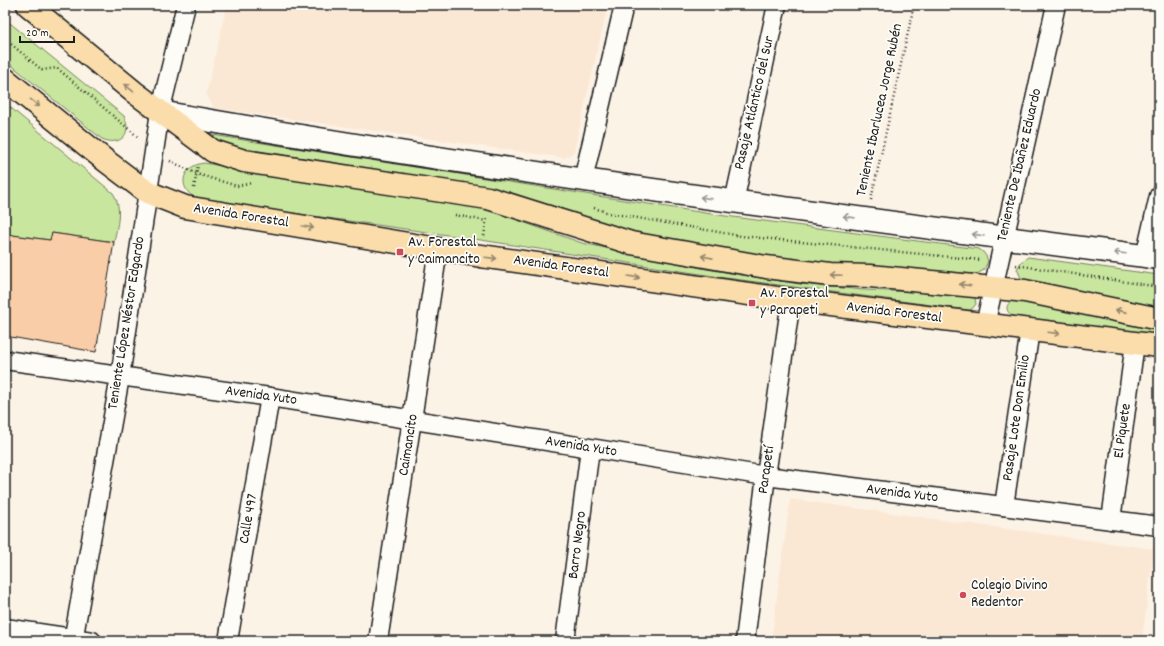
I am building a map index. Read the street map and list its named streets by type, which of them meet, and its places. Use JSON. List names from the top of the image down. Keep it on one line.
{"streets":{"main road":["Avenida Forestal"],"street":["Pasaje Atlántico del Sur","Teniente De Ibañez Eduardo","Teniente López Néstor Edgardo","Avenida Yuto","Pasaje Lote Don Emilio","El Piquete","Caimancito","Parapetí","Calle 497","Barro Negro"],"path":["Teniente Ibarlucea Jorge Rubén"]},"crossings":[["Teniente De Ibañez Eduardo","Avenida Forestal"],["Avenida Forestal","Teniente López Néstor Edgardo"],["Avenida Forestal","Pasaje Lote Don Emilio"],["Avenida Forestal","El Piquete"],["Avenida Forestal","Caimancito"],["Avenida Forestal","Parapetí"],["Teniente López Néstor Edgardo","Avenida Yuto"],["Avenida Yuto","Pasaje Lote Don Emilio"],["Avenida Yuto","El Piquete"],["Avenida Yuto","Caimancito"],["Avenida Yuto","Parapetí"],["Avenida Yuto","Calle 497"],["Avenida Yuto","Barro Negro"]],"places":{"transit":["Av. Forestal y Caimancito","Av. Forestal y Parapeti"],"other":["Colegio Divino Redentor"]},"scale_bar":"20 m"}
